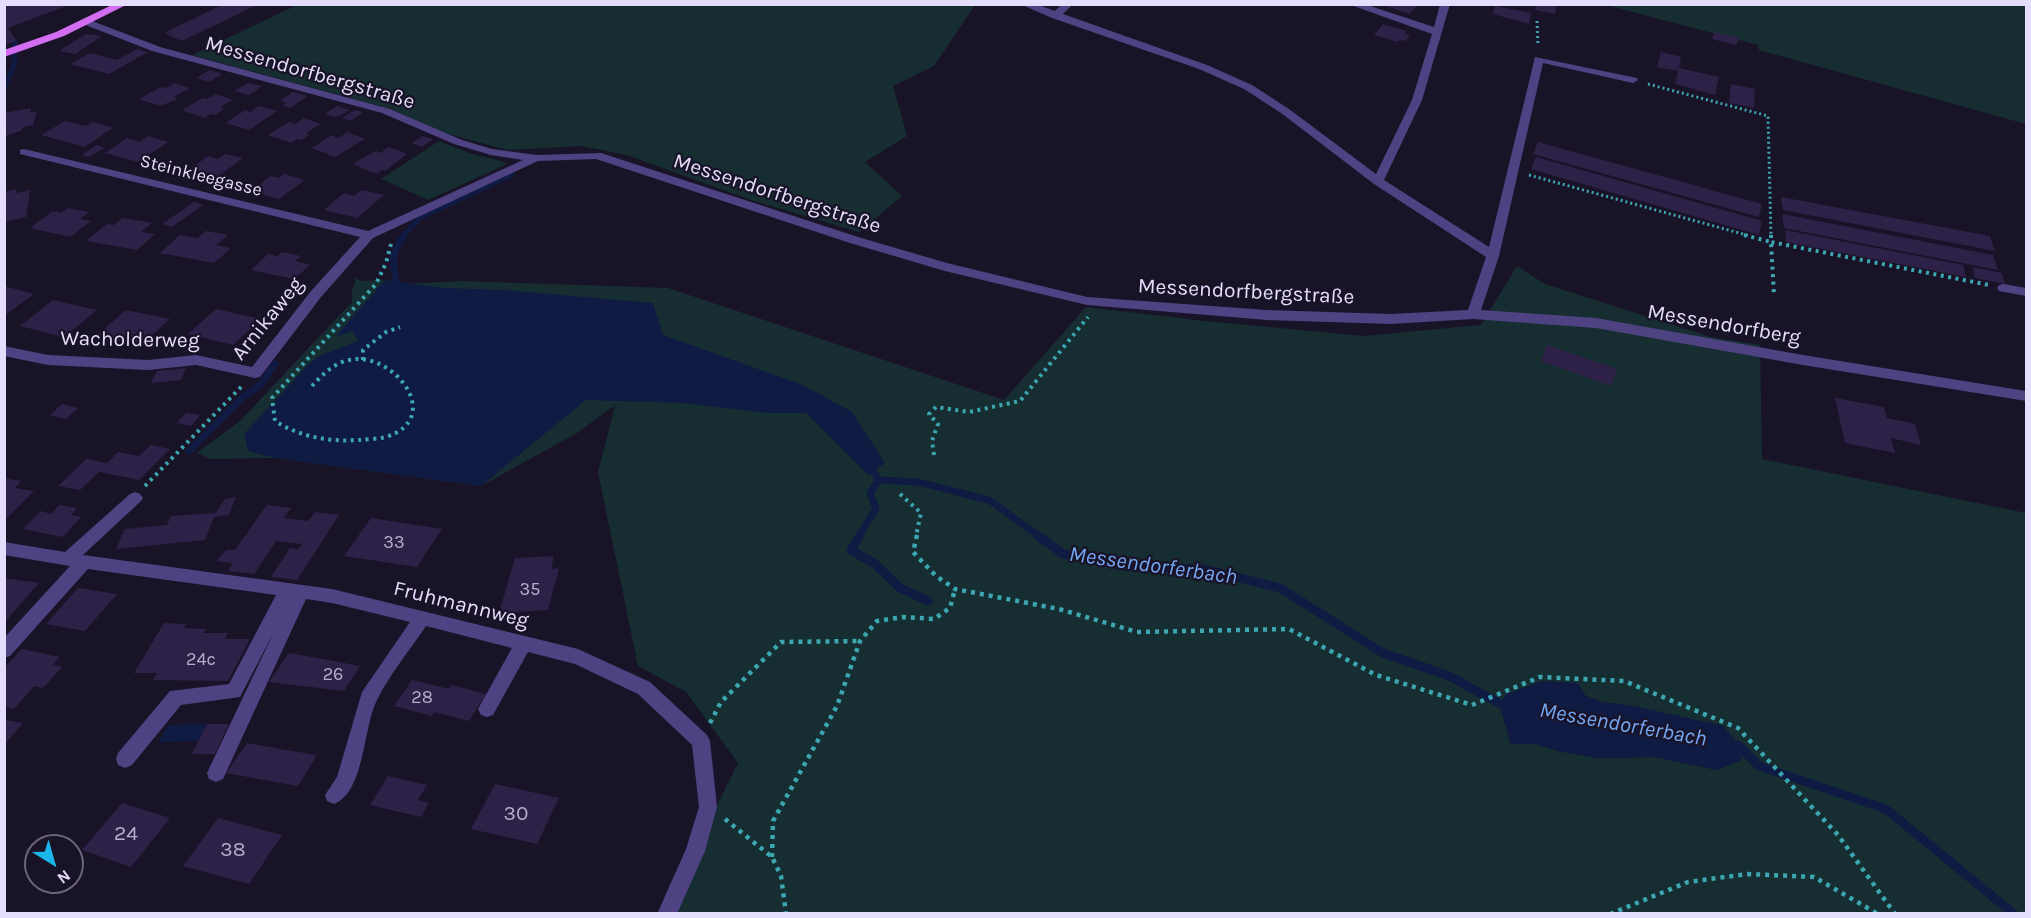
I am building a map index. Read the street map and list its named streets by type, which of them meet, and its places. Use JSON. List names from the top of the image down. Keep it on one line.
{"streets":{"street":["Messendorfbergstraße","Steinkleegasse","Arnikaweg","Messendorfberg","Wacholderweg","Fruhmannweg"]},"crossings":[["Messendorfbergstraße","Arnikaweg"],["Messendorfbergstraße","Messendorfberg"],["Steinkleegasse","Arnikaweg"],["Arnikaweg","Wacholderweg"]],"water":["Messendorferbach"],"house_numbers":["33","35","24c","26","28","30","24","38"],"north":"bottom right"}
